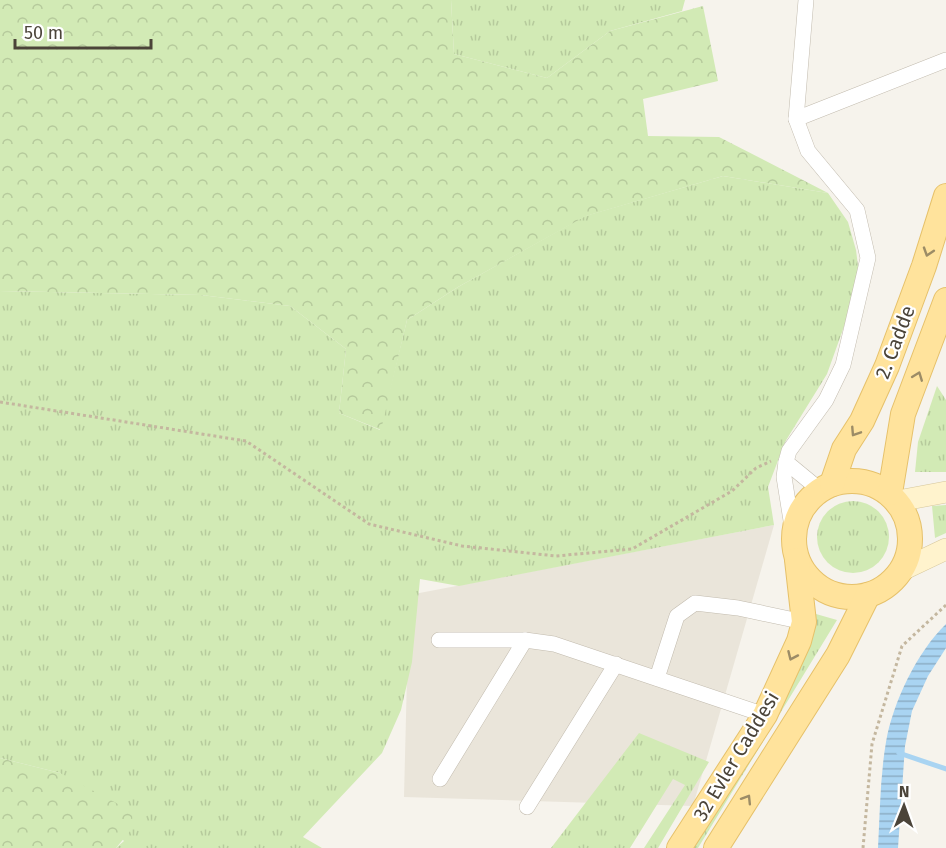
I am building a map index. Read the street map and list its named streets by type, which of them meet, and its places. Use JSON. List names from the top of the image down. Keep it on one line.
{"streets":{"main road":["2. Cadde","32 Evler Caddesi"]},"crossings":[["2. Cadde","32 Evler Caddesi"]],"scale_bar":"50 m","north":"top"}
